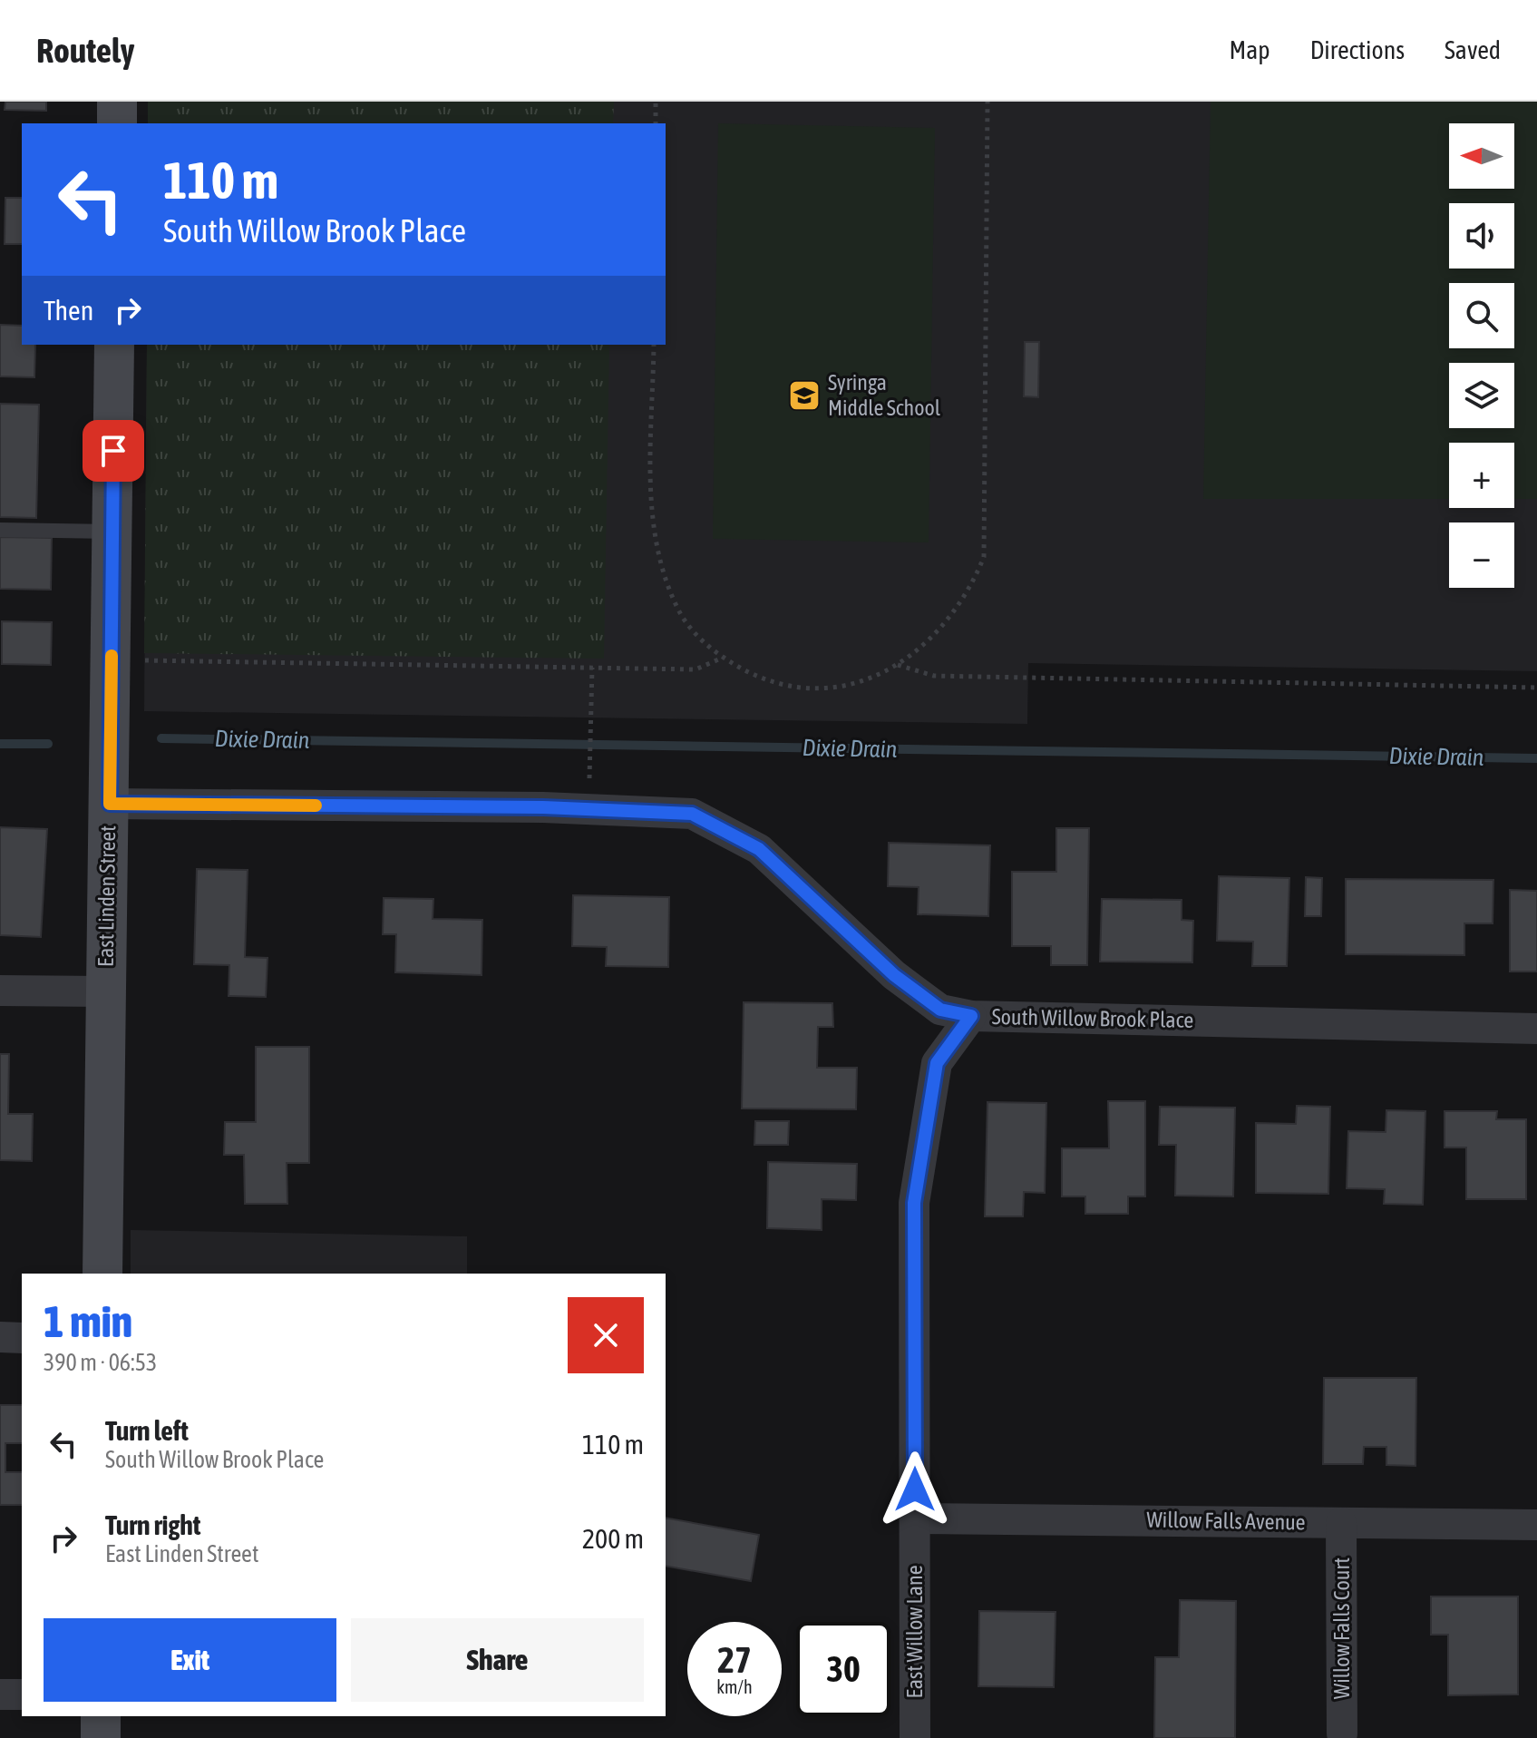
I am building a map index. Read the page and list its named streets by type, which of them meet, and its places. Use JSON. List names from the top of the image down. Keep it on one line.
{"streets":{"main road":["East Linden Street"],"street":["South Willow Brook Place","Willow Falls Avenue","Willow Falls Court","East Willow Lane"]},"crossings":[["East Linden Street","South Willow Brook Place"],["South Willow Brook Place","East Willow Lane"],["Willow Falls Avenue","Willow Falls Court"],["Willow Falls Avenue","East Willow Lane"]],"water":["Dixie Drain"],"places":{"school or university":["Syringa Middle School"]},"north":"left","page":{"header":"Routely","nav":["Map","Directions","Saved"],"map_buttons":["+","−"],"turn":["110 m","South Willow Brook Place"],"then":"Then","heading":["1 min","390 m · 06:53"],"list":[{"name":"Turn left","note":"South Willow Brook Place","value":"110 m"},{"name":"Turn right","note":"East Linden Street","value":"200 m"}],"buttons":["Exit","Share"],"speed":"27 km/h","limit":"30"}}
